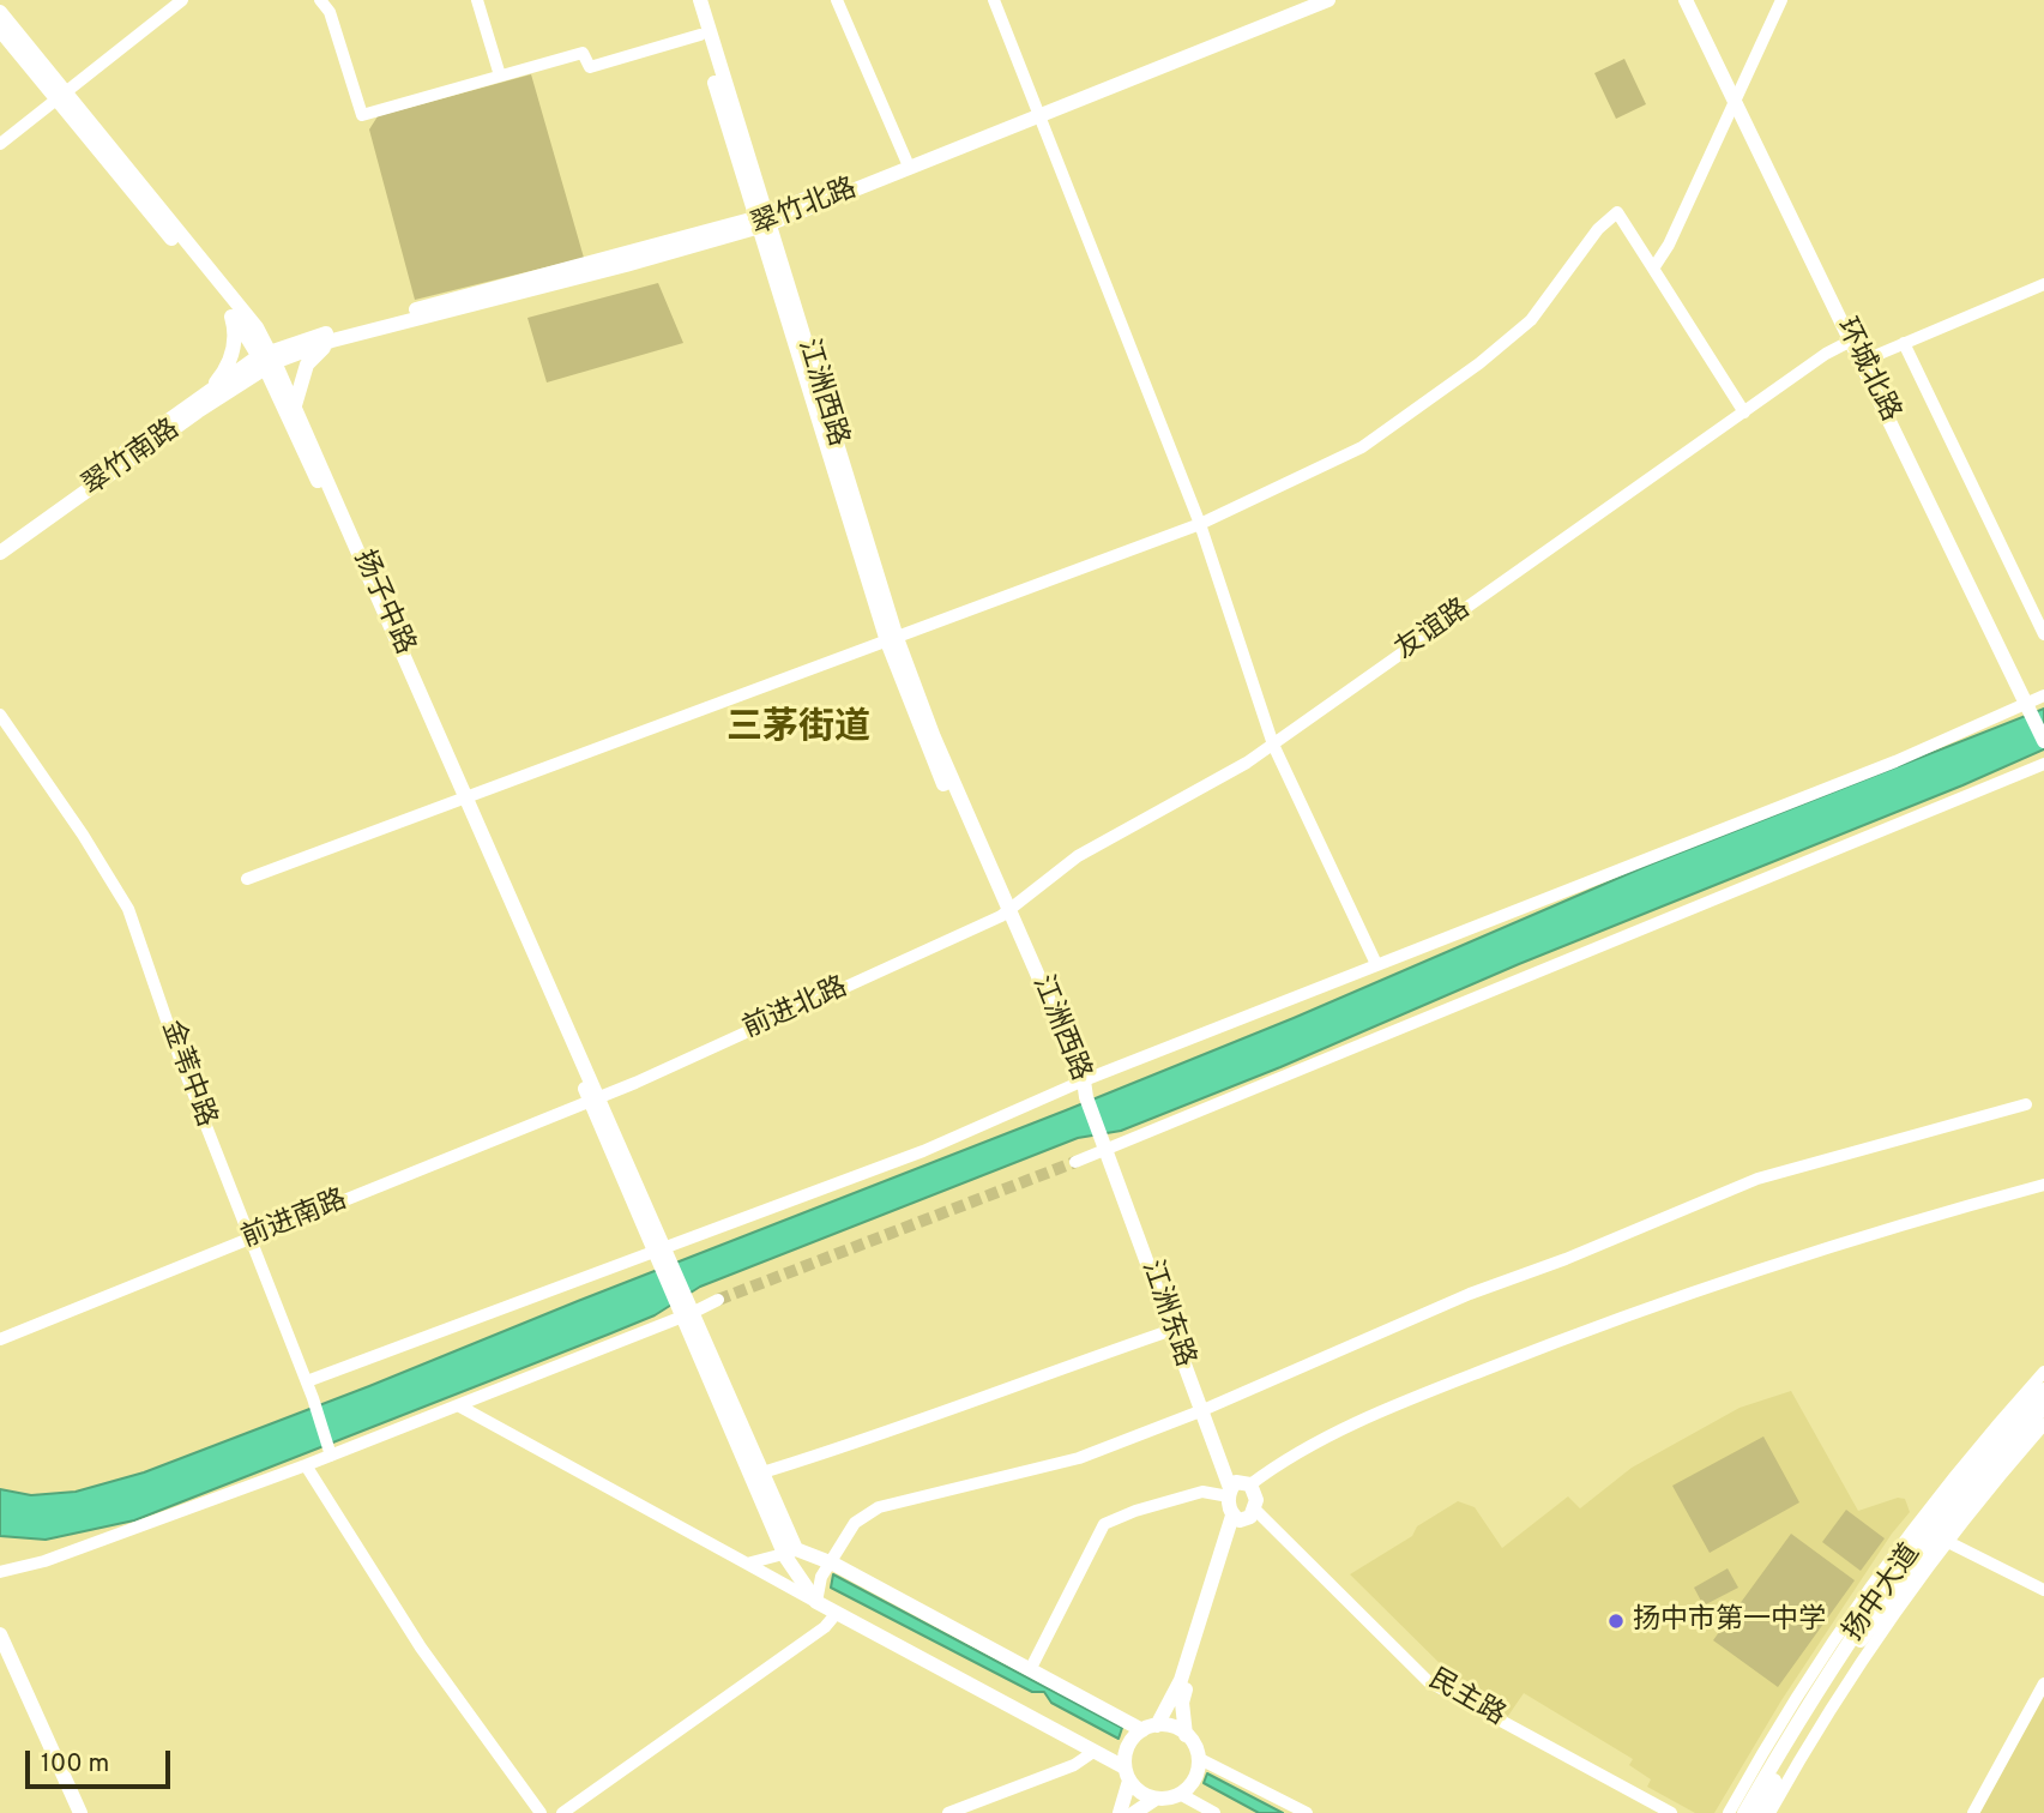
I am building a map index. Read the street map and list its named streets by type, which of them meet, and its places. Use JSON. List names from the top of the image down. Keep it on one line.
{"streets":{"main road":["翠竹北路","环城北路","江洲西路","翠竹南路","扬子中路","江洲东路","扬中大道"],"street":["友谊路","前进北路","金苇中路","前进南路","民主路"]},"crossings":[["翠竹北路","江洲西路"],["翠竹北路","翠竹南路"],["翠竹北路","扬子中路"],["环城北路","友谊路"],["江洲西路","友谊路"],["江洲西路","前进北路"],["江洲西路","江洲东路"],["翠竹南路","扬子中路"],["扬子中路","前进北路"],["扬子中路","前进南路"],["友谊路","前进北路"],["前进北路","前进南路"],["金苇中路","前进南路"]],"districts":["三茅街道"],"places":["扬中市第一中学"],"scale_bar":"100 m"}
